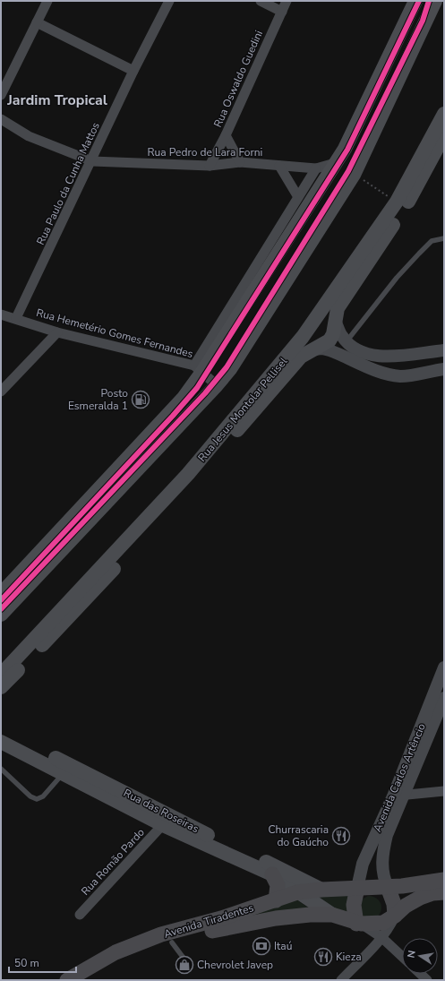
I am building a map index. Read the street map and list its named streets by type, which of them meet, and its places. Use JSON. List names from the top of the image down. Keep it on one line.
{"streets":{"main road":["Rua Jesus Montolar Pellisel","Rua das Roseiras","Avenida Tiradentes"],"street":["Rua Oswaldo Guedini","Rua Pedro de Lara Forni","Rua Paulo da Cunha Mattos","Rua Hemetério Gomes Fernandes","Avenida Carlos Artêncio","Rua Romão Pardo"]},"crossings":[["Rua Oswaldo Guedini","Rua Pedro de Lara Forni"],["Rua Pedro de Lara Forni","Rua Paulo da Cunha Mattos"],["Rua Paulo da Cunha Mattos","Rua Hemetério Gomes Fernandes"],["Avenida Carlos Artêncio","Avenida Tiradentes"],["Rua das Roseiras","Rua Romão Pardo"],["Rua das Roseiras","Avenida Tiradentes"]],"districts":["Jardim Tropical"],"places":{"fuel station":["Posto Esmeralda 1"],"restaurant":["Churrascaria do Gaúcho","Kieza"],"bank":["Itaú"],"shop":["Chevrolet Javep"]},"scale_bar":"50 m","north":"left"}
